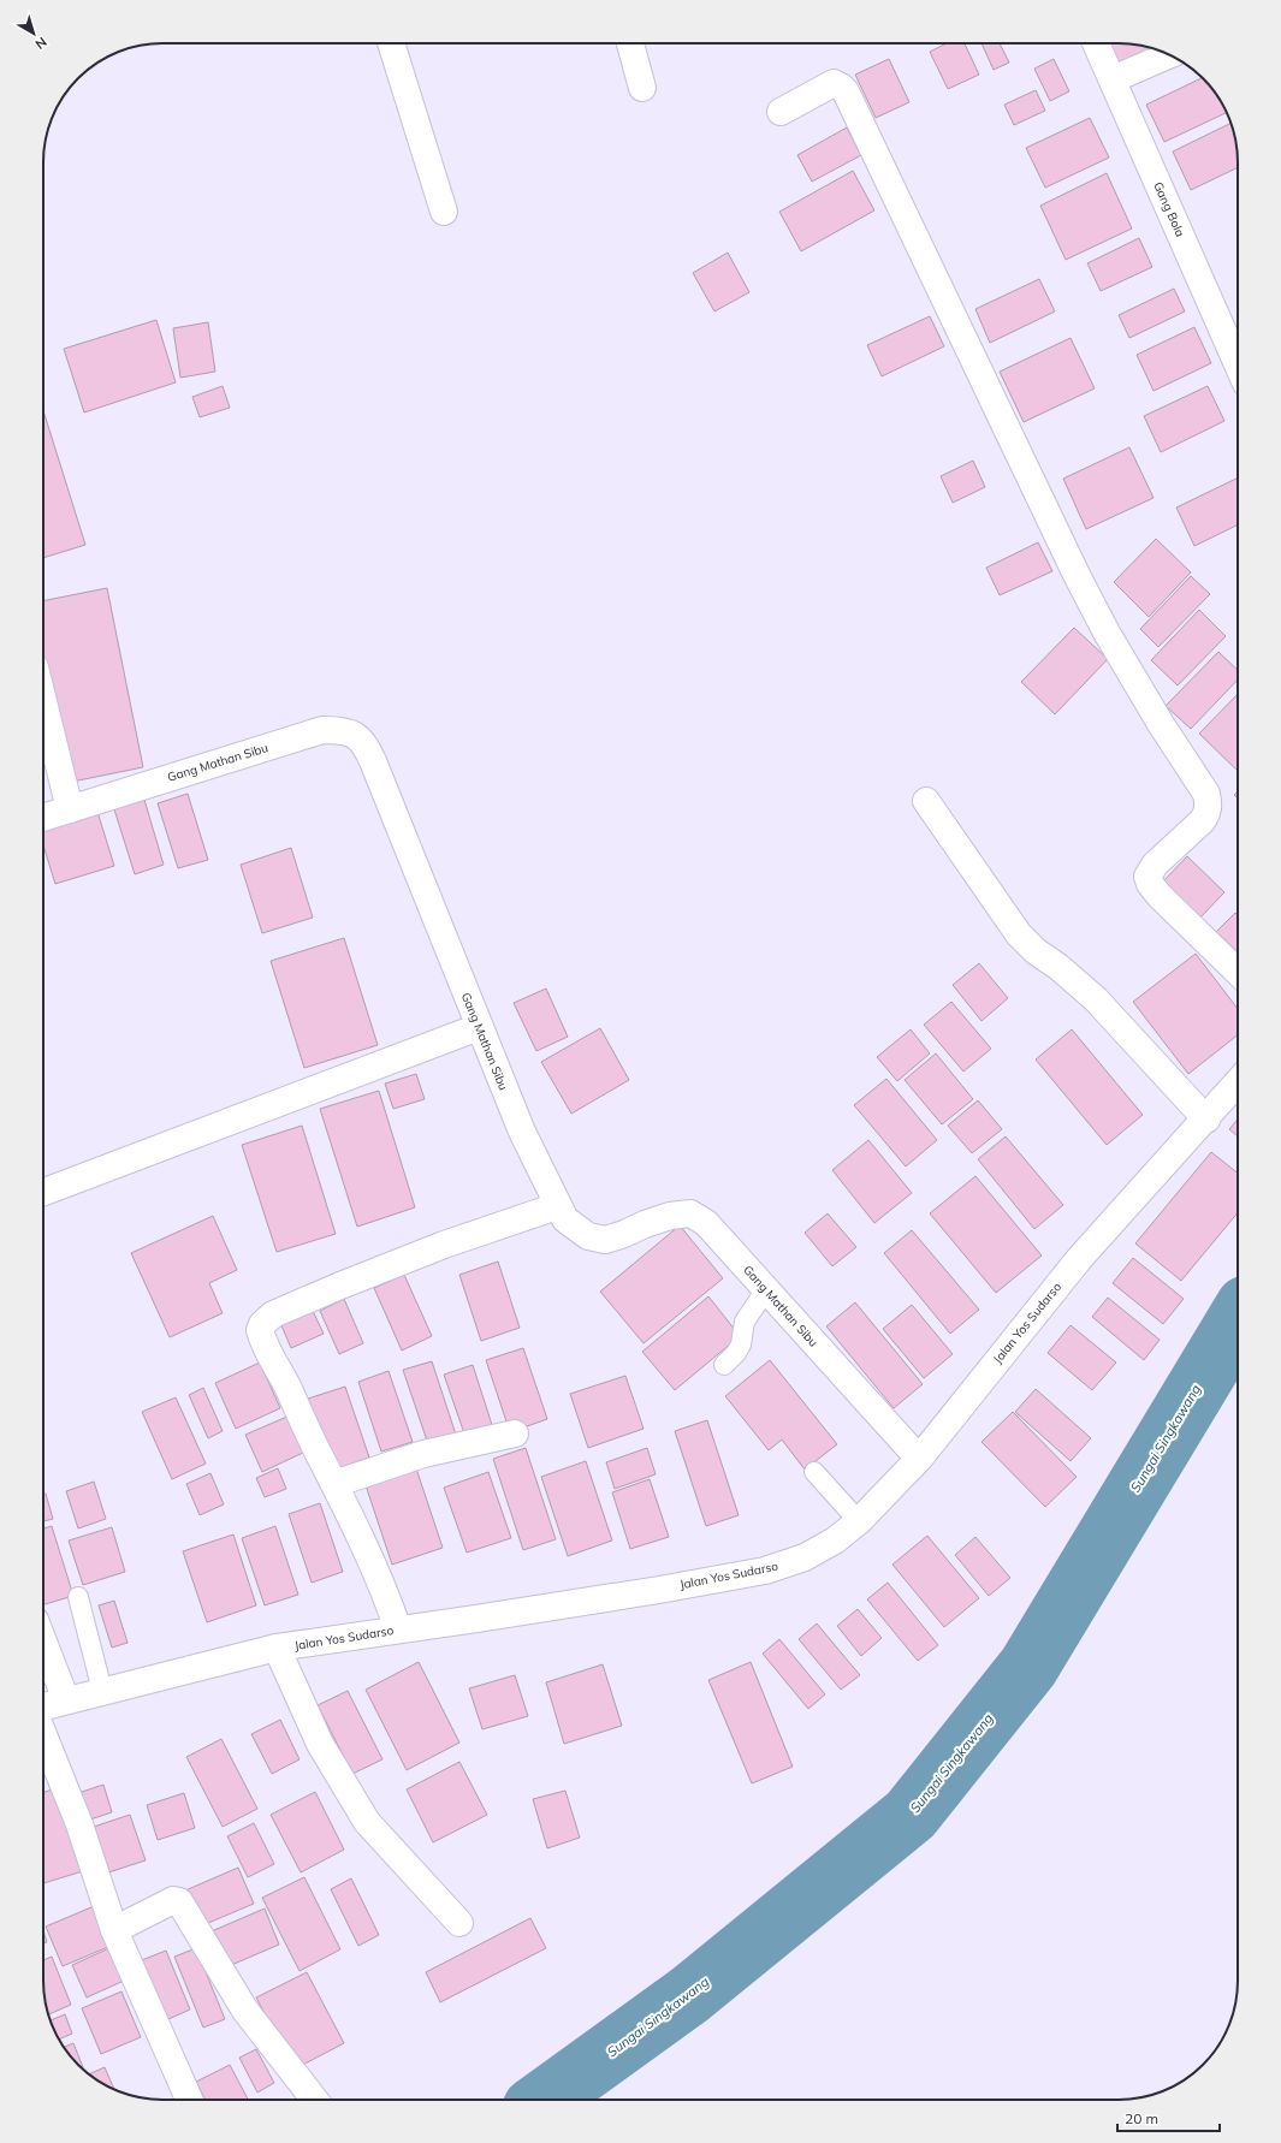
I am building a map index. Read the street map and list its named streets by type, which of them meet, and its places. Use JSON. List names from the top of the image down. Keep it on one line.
{"streets":{"street":["Gang Bola","Gang Mathan Sibu","Jalan Yos Sudarso"]},"crossings":[["Gang Mathan Sibu","Jalan Yos Sudarso"]],"water":["Sungai Singkawang"],"scale_bar":"20 m","north":"bottom right"}
